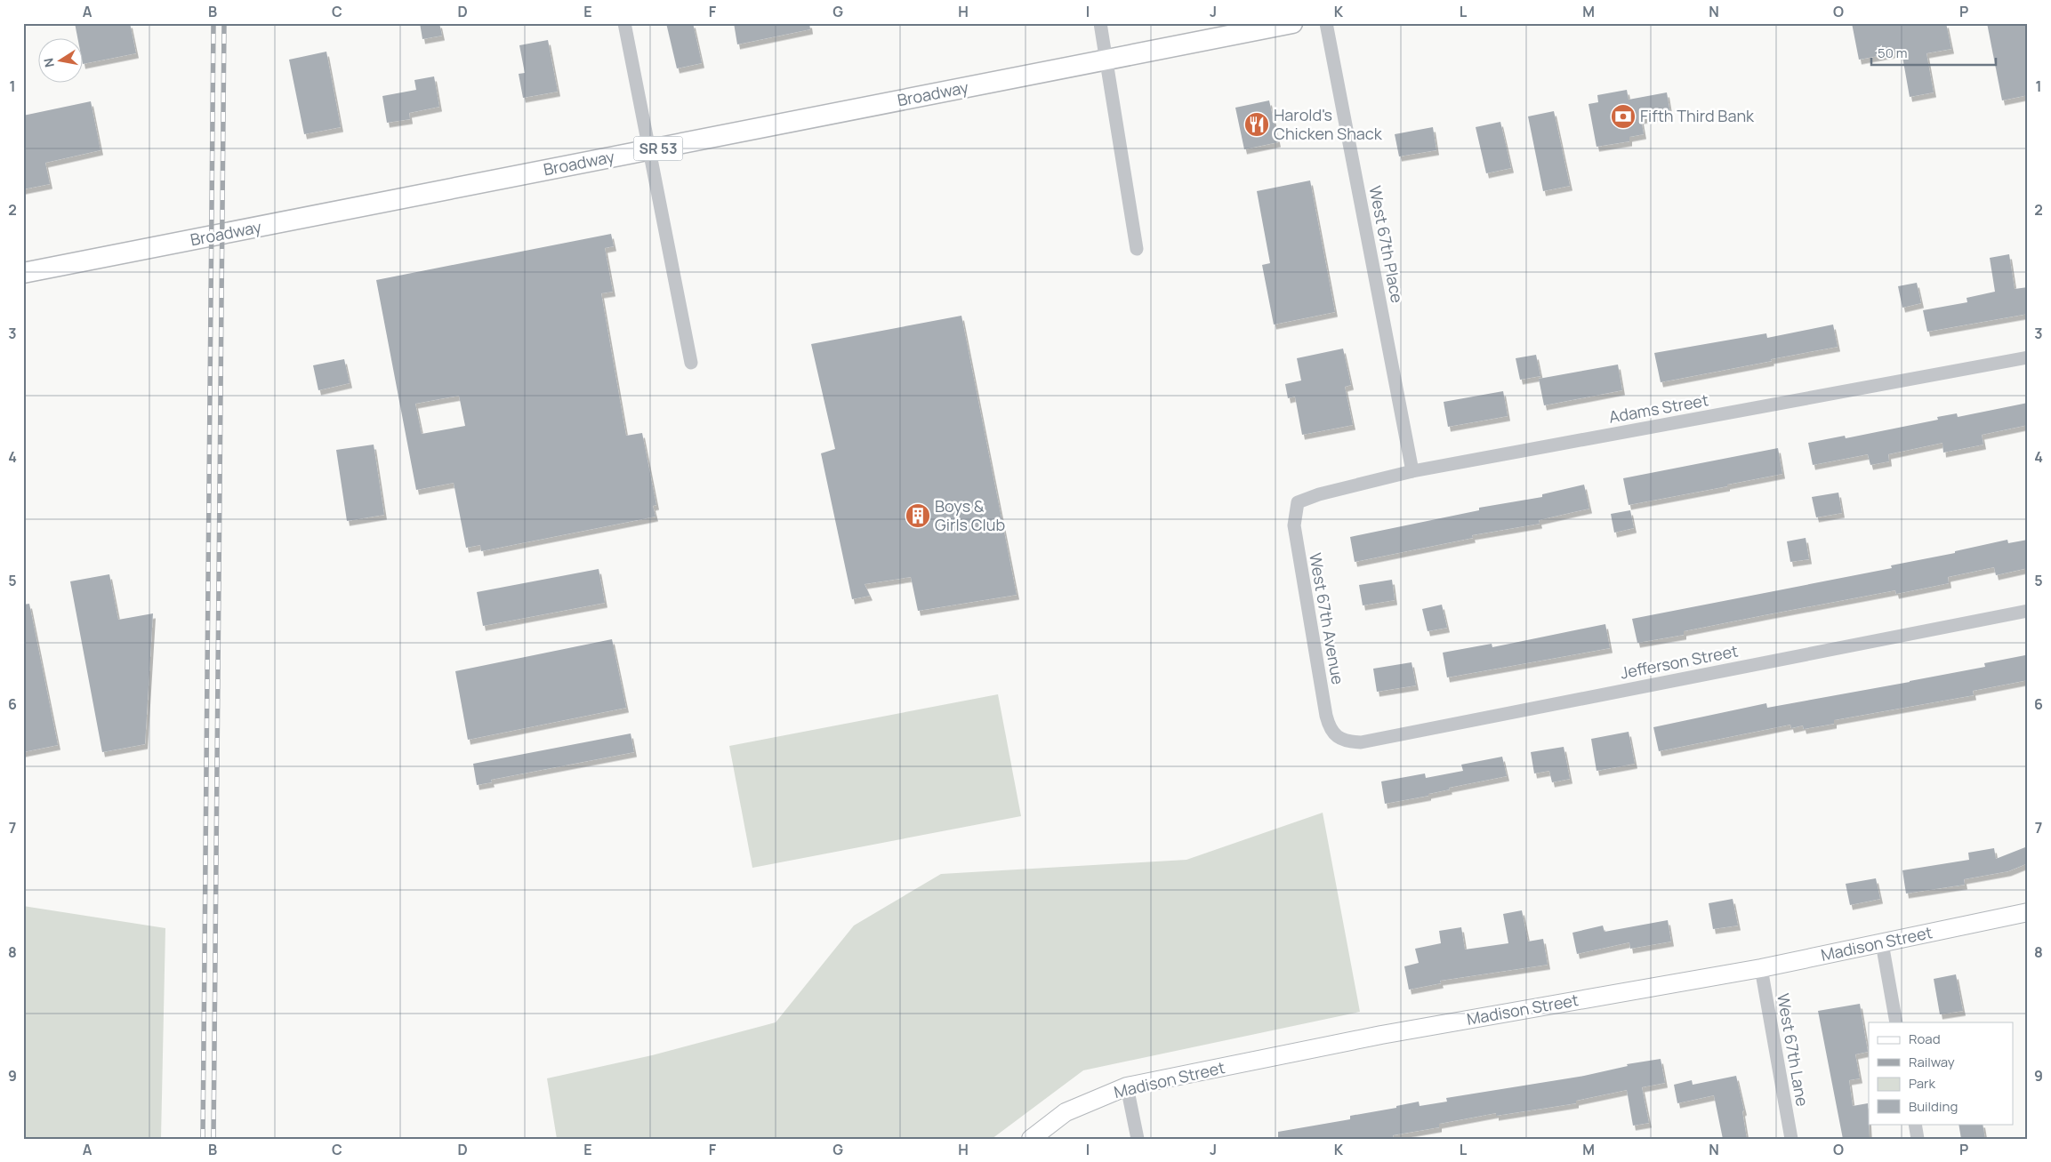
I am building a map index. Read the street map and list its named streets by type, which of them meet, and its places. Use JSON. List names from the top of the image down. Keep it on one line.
{"streets":{"main road":["Broadway","SR 53"],"street":["West 67th Place","Adams Street","West 67th Avenue","Jefferson Street","Madison Street","West 67th Lane"]},"crossings":[["West 67th Place","Adams Street"],["Adams Street","West 67th Avenue"],["West 67th Avenue","Jefferson Street"],["Madison Street","West 67th Lane"]],"places":{"bank":["Fifth Third Bank"],"restaurant":["Harold's Chicken Shack"],"building":["Boys & Girls Club"]},"legend":["Road","Railway","Park","Building"],"scale_bar":"50 m","north":"left","grid":{"columns":["A","B","C","D","E","F","G","H","I","J","K","L","M","N","O","P"],"rows":["1","2","3","4","5","6","7","8","9"]}}
